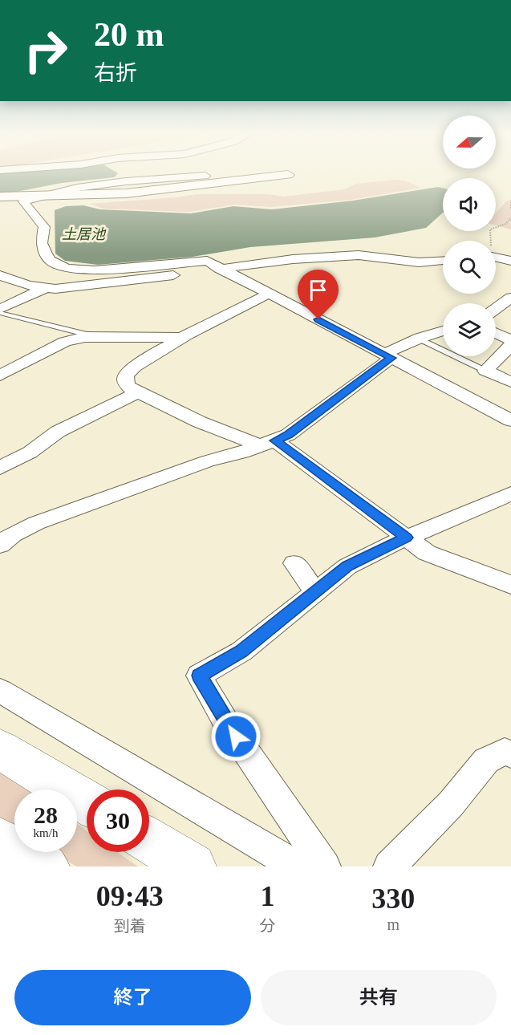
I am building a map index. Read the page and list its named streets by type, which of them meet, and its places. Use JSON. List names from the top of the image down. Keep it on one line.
{"water":["土居池"],"north":"left","page":{"turn":["20 m","右折"],"speed":"28 km/h","limit":"30","eta":["09:43","到着","1","分","330","m"],"buttons":["終了","共有"]}}
